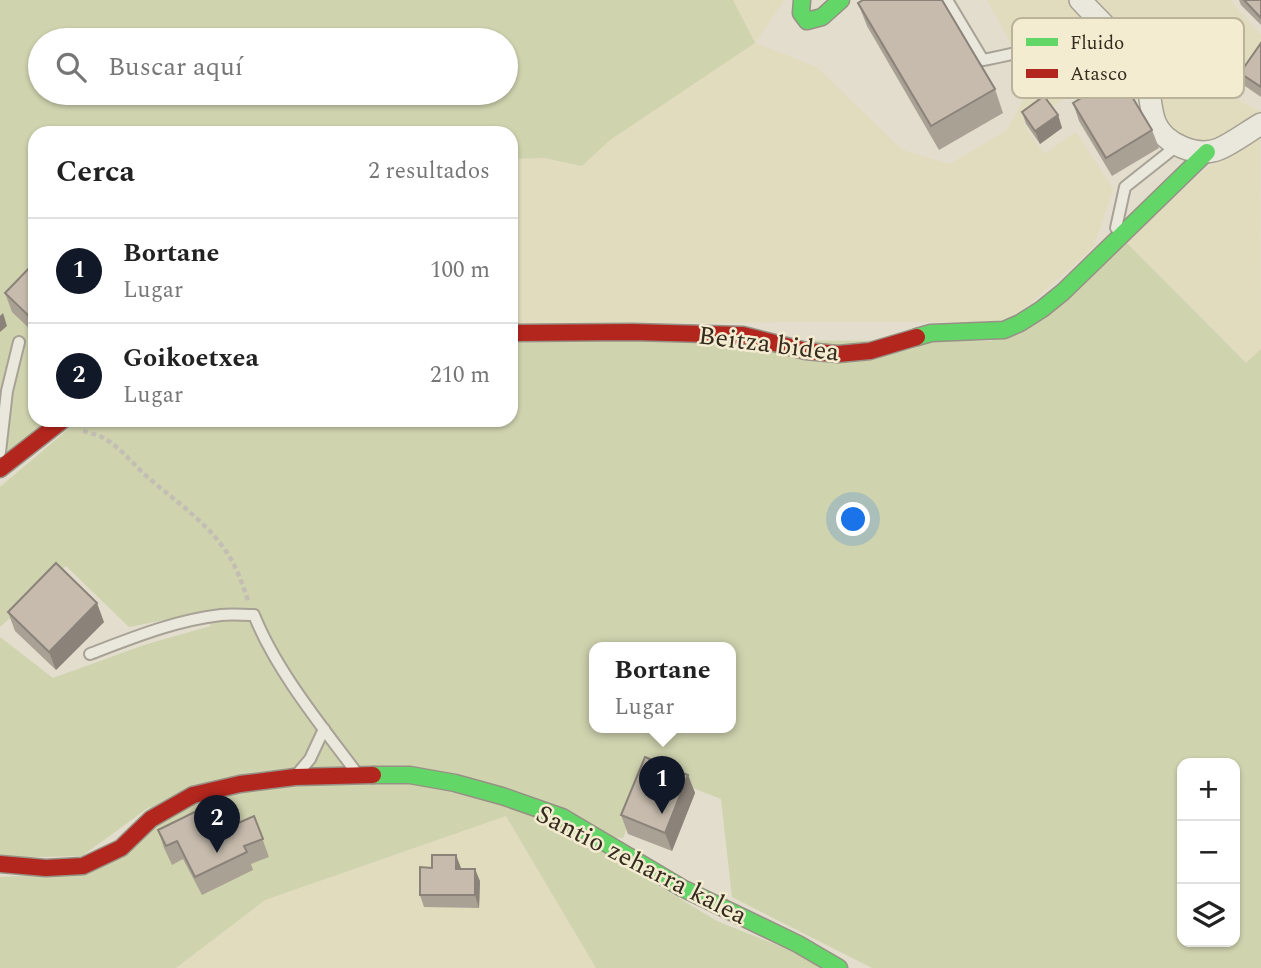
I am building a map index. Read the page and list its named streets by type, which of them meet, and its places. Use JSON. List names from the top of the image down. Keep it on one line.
{"streets":{"street":["Beitza bidea","Santio zeharra kalea"]},"legend":["Fluido","Atasco"],"page":{"search":"Buscar aquí","heading":["Cerca","2 resultados"],"list":[{"mark":"1","name":"Bortane","note":"Lugar","value":"100 m"},{"mark":"2","name":"Goikoetxea","note":"Lugar","value":"210 m"}],"popup":["Bortane","Lugar"],"pins":["1","2"],"map_buttons":["+","−"]}}
